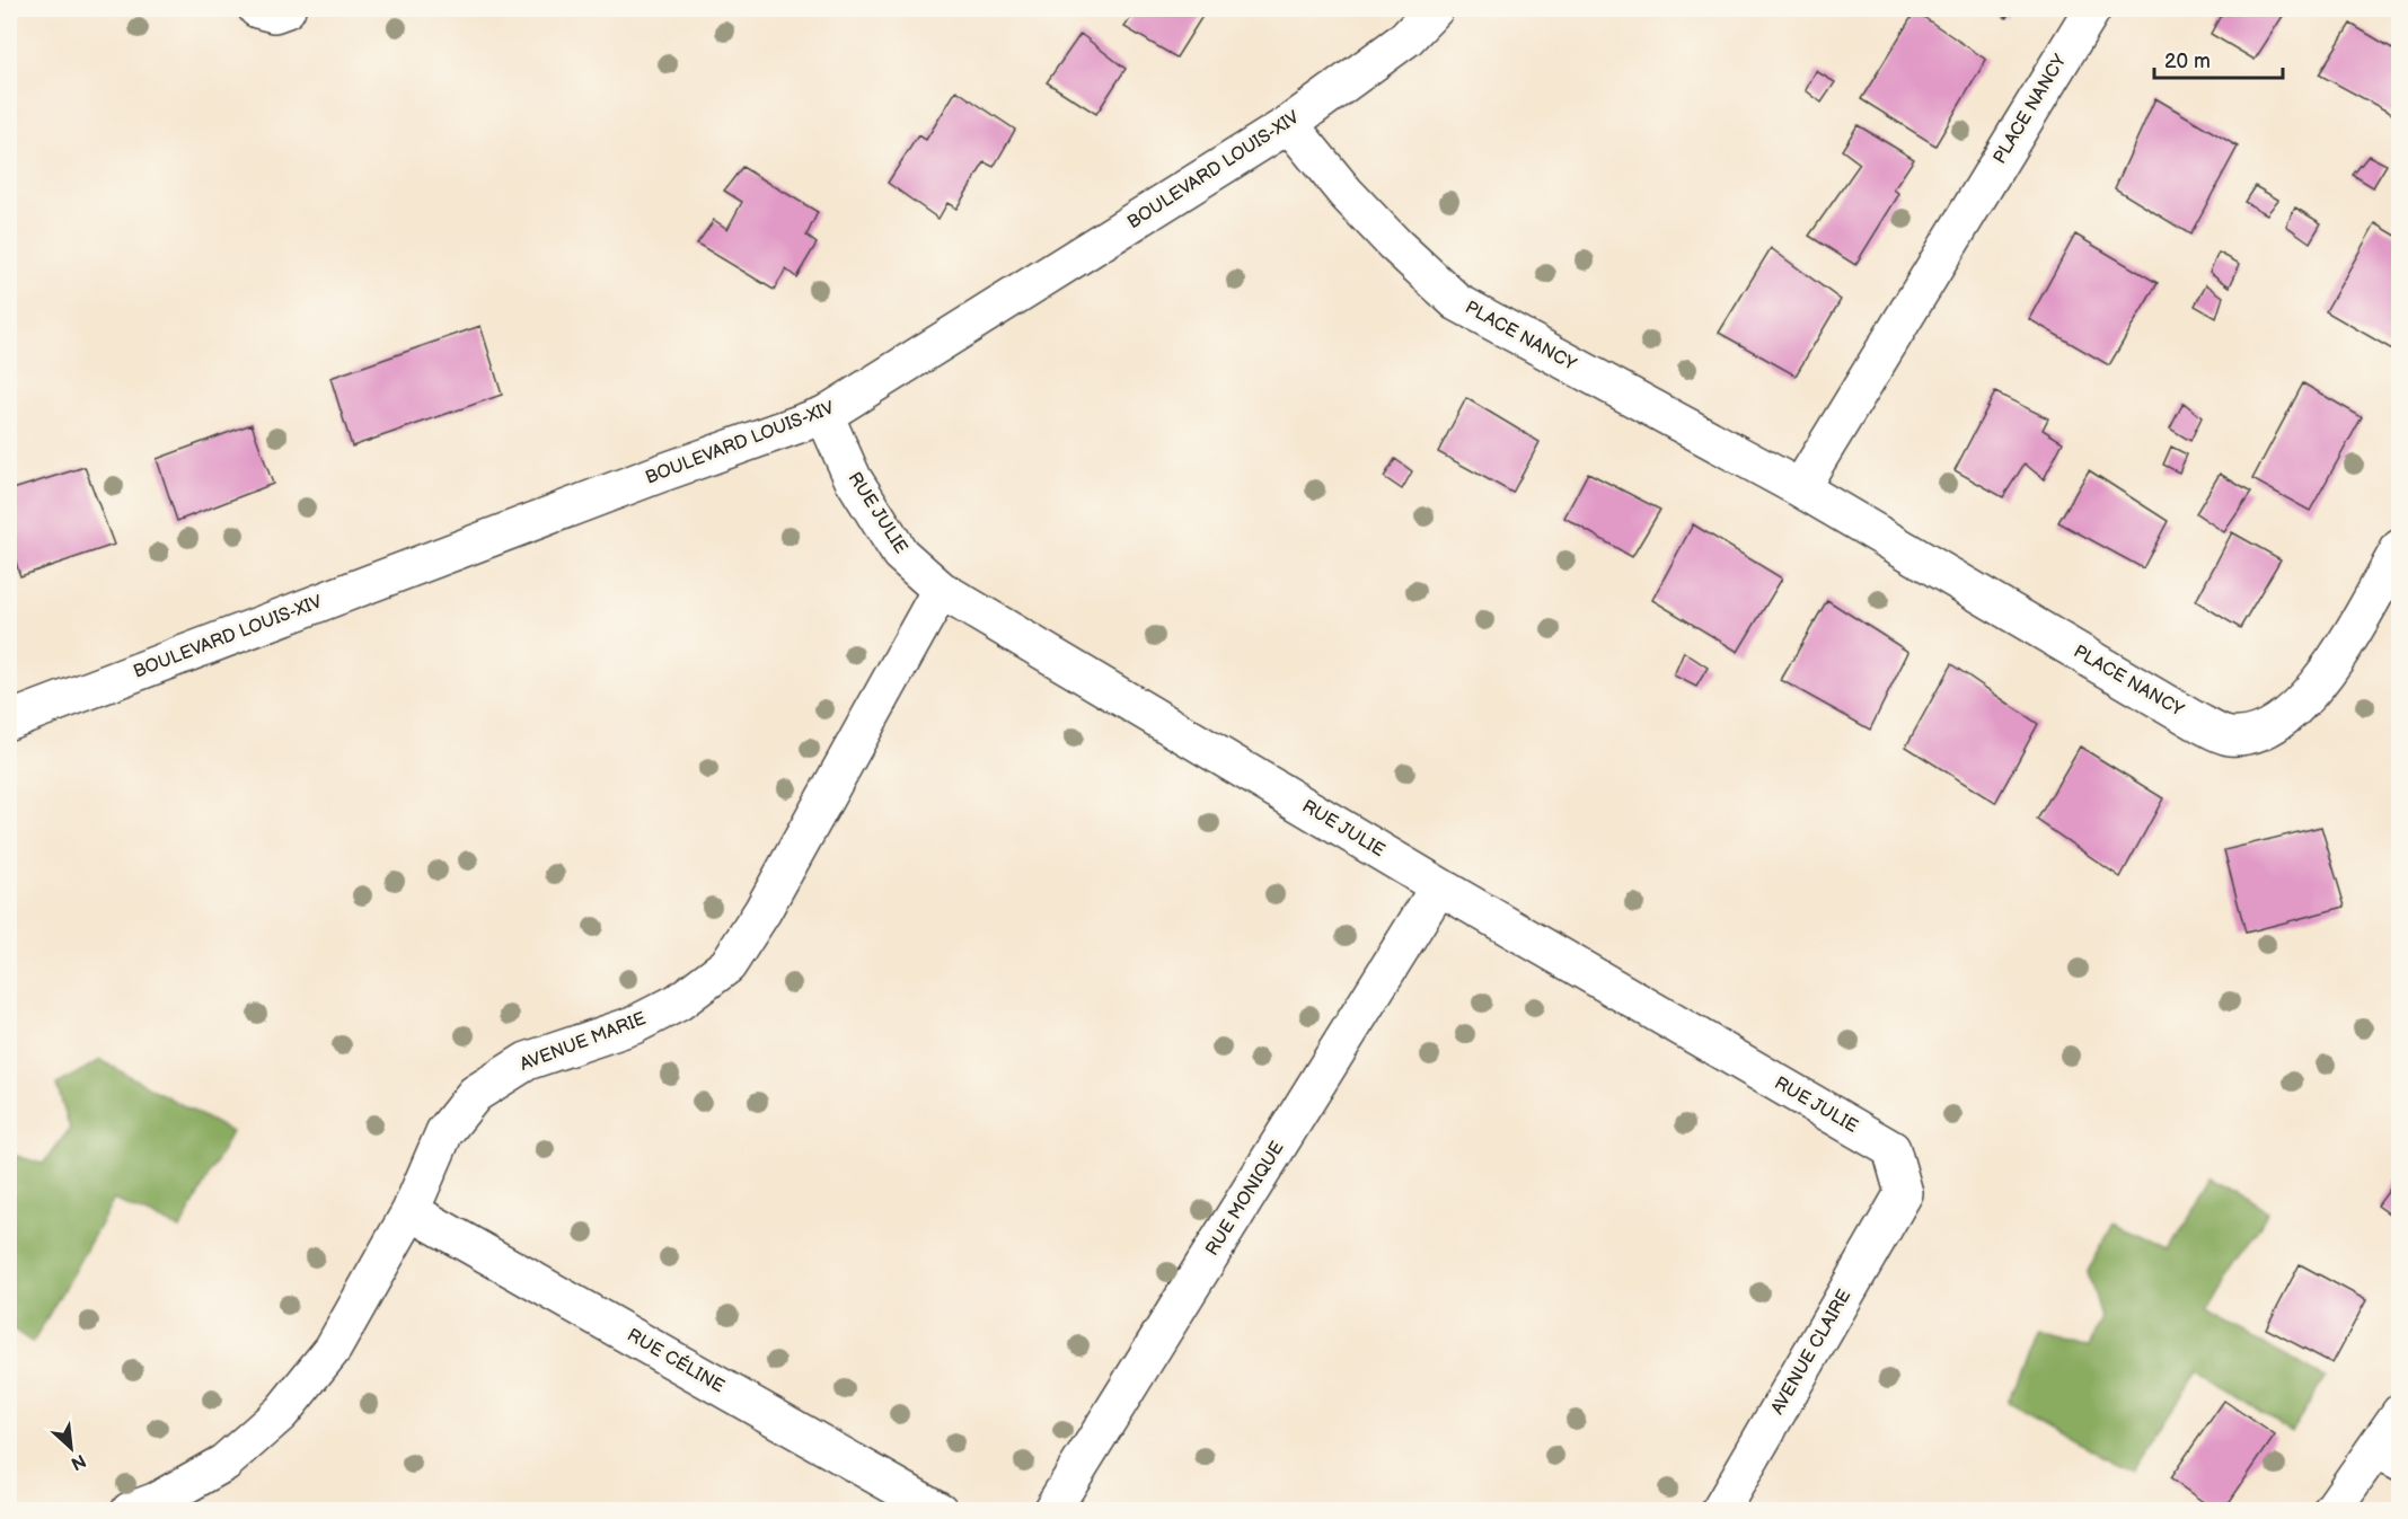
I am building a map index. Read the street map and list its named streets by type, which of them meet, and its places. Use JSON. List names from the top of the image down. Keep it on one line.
{"streets":{"street":["PLACE NANCY","BOULEVARD LOUIS-XIV","RUE JULIE","AVENUE MARIE","RUE MONIQUE","AVENUE CLAIRE","RUE CÉLINE"]},"crossings":[["PLACE NANCY","BOULEVARD LOUIS-XIV"],["BOULEVARD LOUIS-XIV","RUE JULIE"],["RUE JULIE","AVENUE MARIE"],["RUE JULIE","RUE MONIQUE"],["RUE JULIE","AVENUE CLAIRE"],["AVENUE MARIE","RUE CÉLINE"]],"scale_bar":"20 m","north":"bottom right"}
